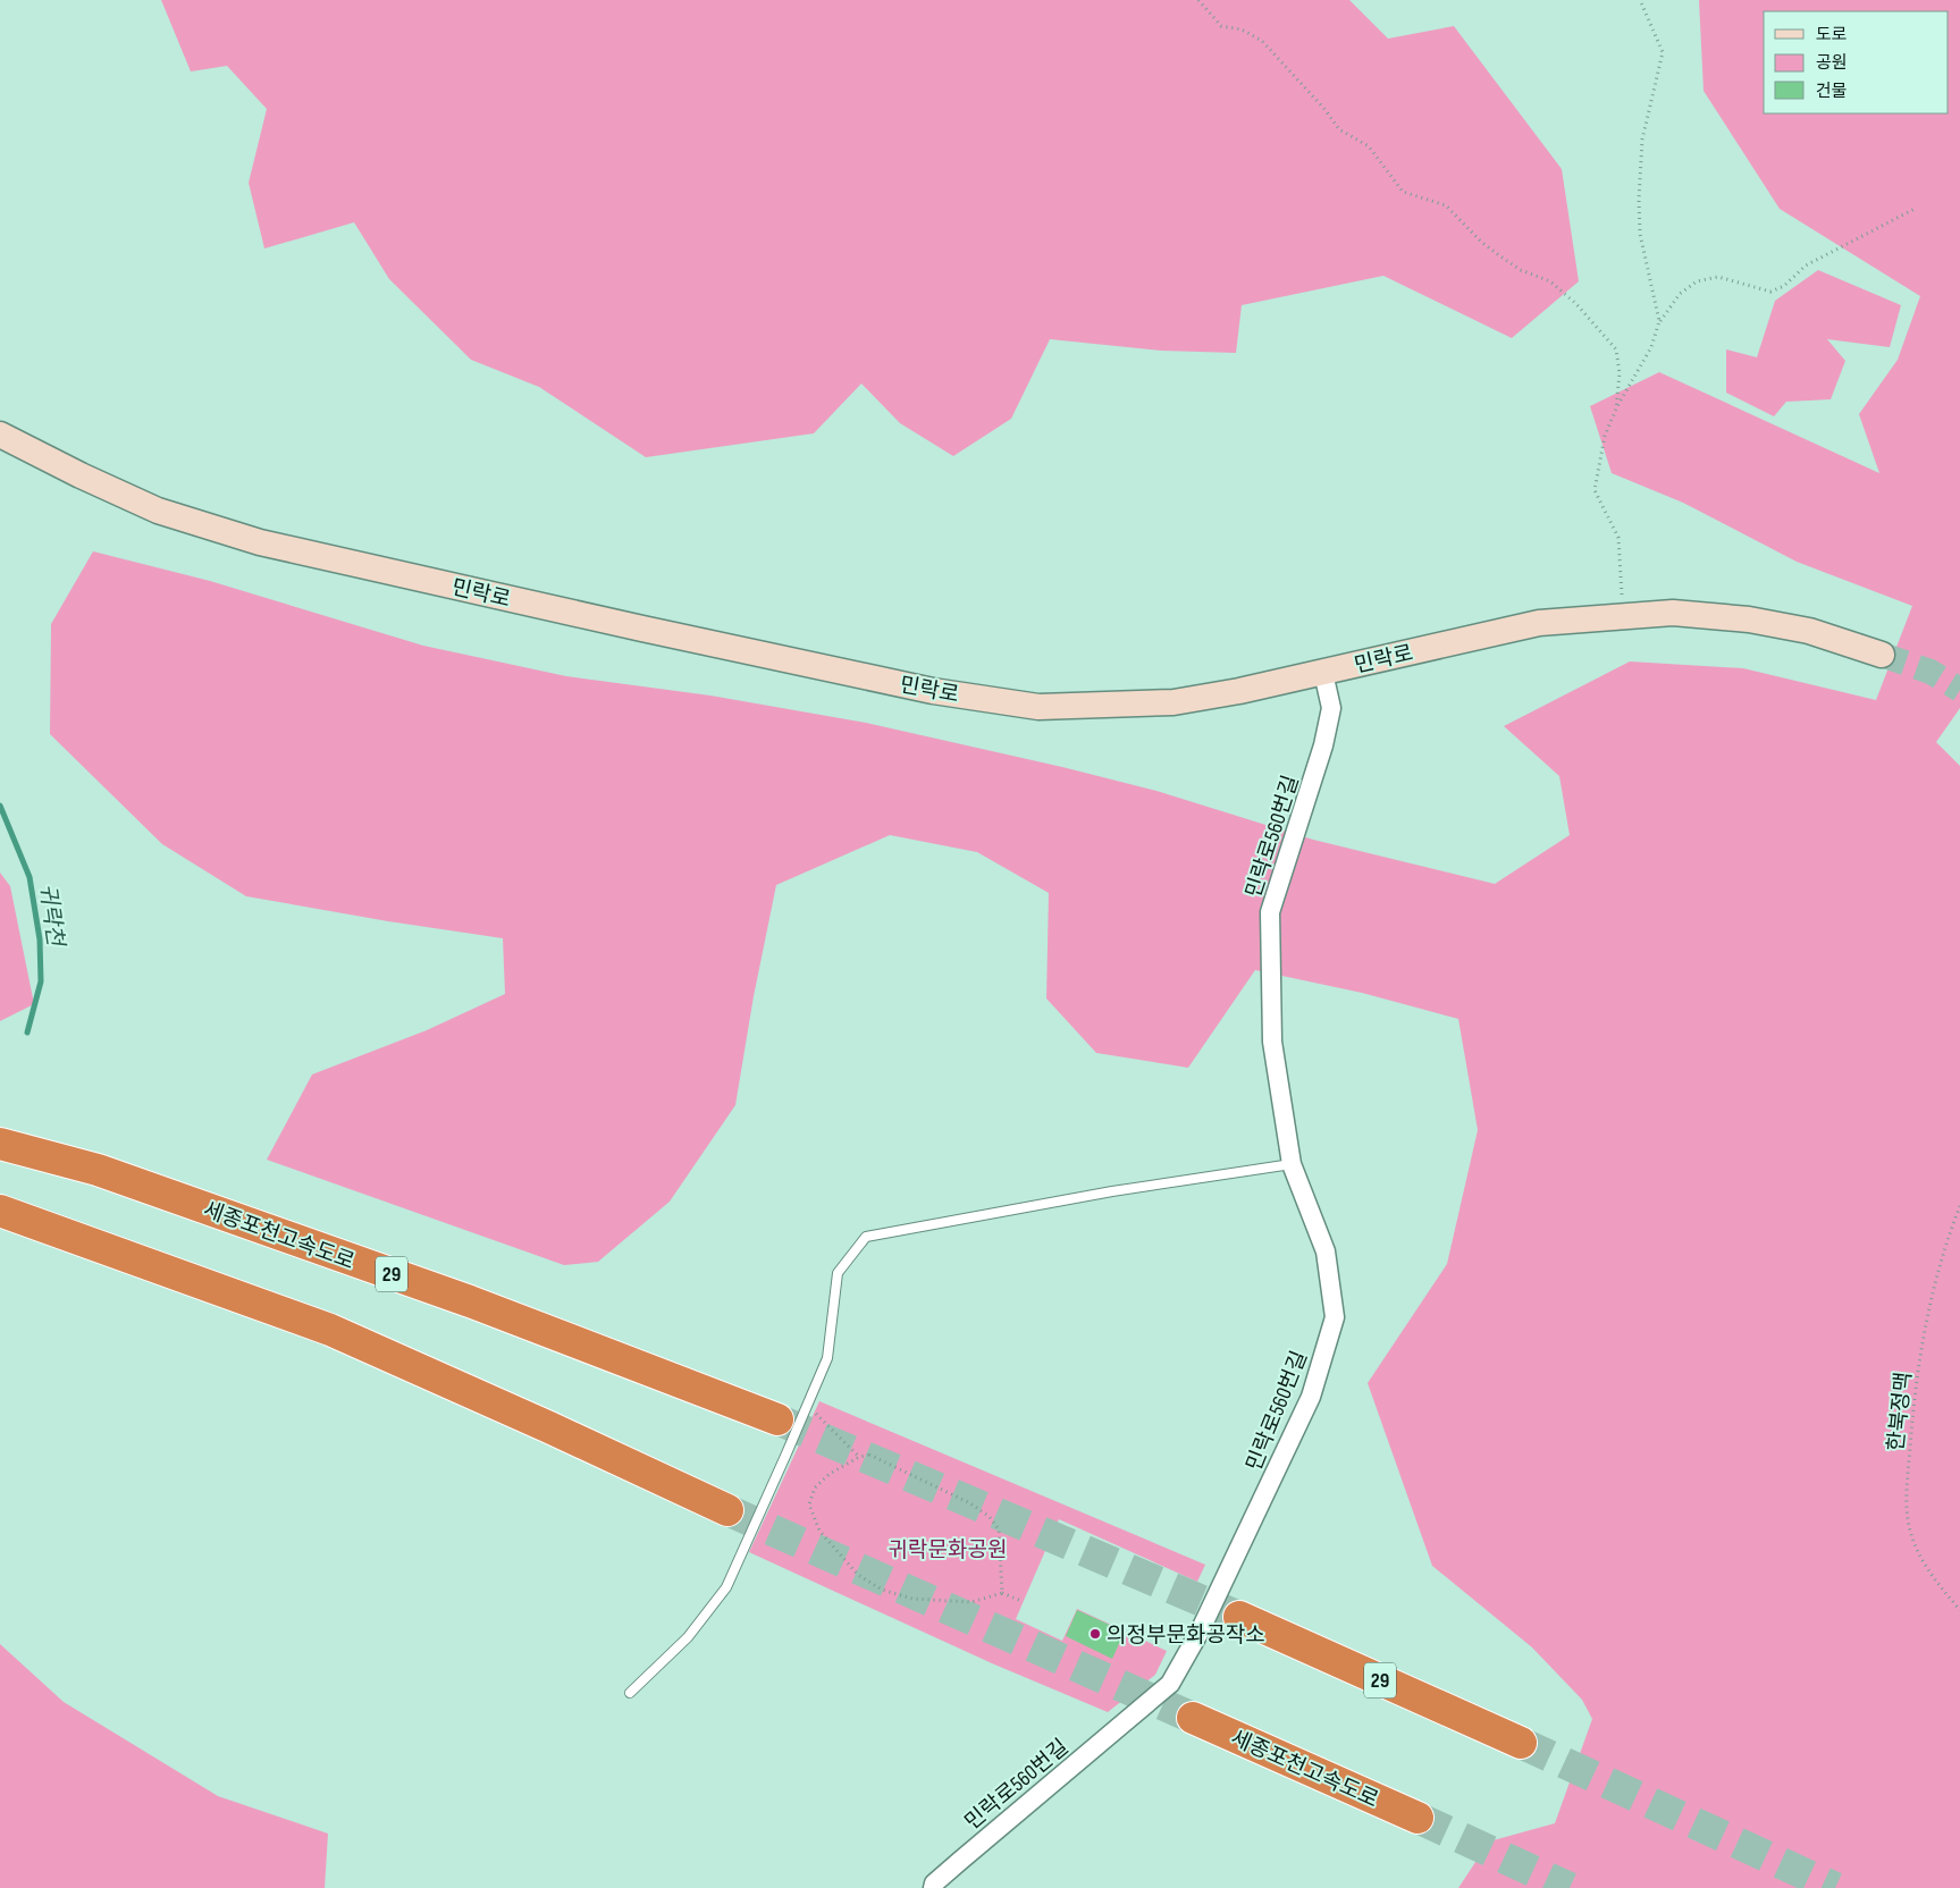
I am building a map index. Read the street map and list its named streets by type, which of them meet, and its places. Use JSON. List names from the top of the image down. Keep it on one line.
{"streets":{"highway":["세종포천고속도로","29"],"main road":["민락로"],"street":["민락로560번길"],"path":["한북정맥"]},"crossings":[["민락로","민락로560번길"]],"water":["귀락천"],"parks":["귀락문화공원"],"places":["의정부문화공작소"],"legend":["도로","공원","건물"]}
